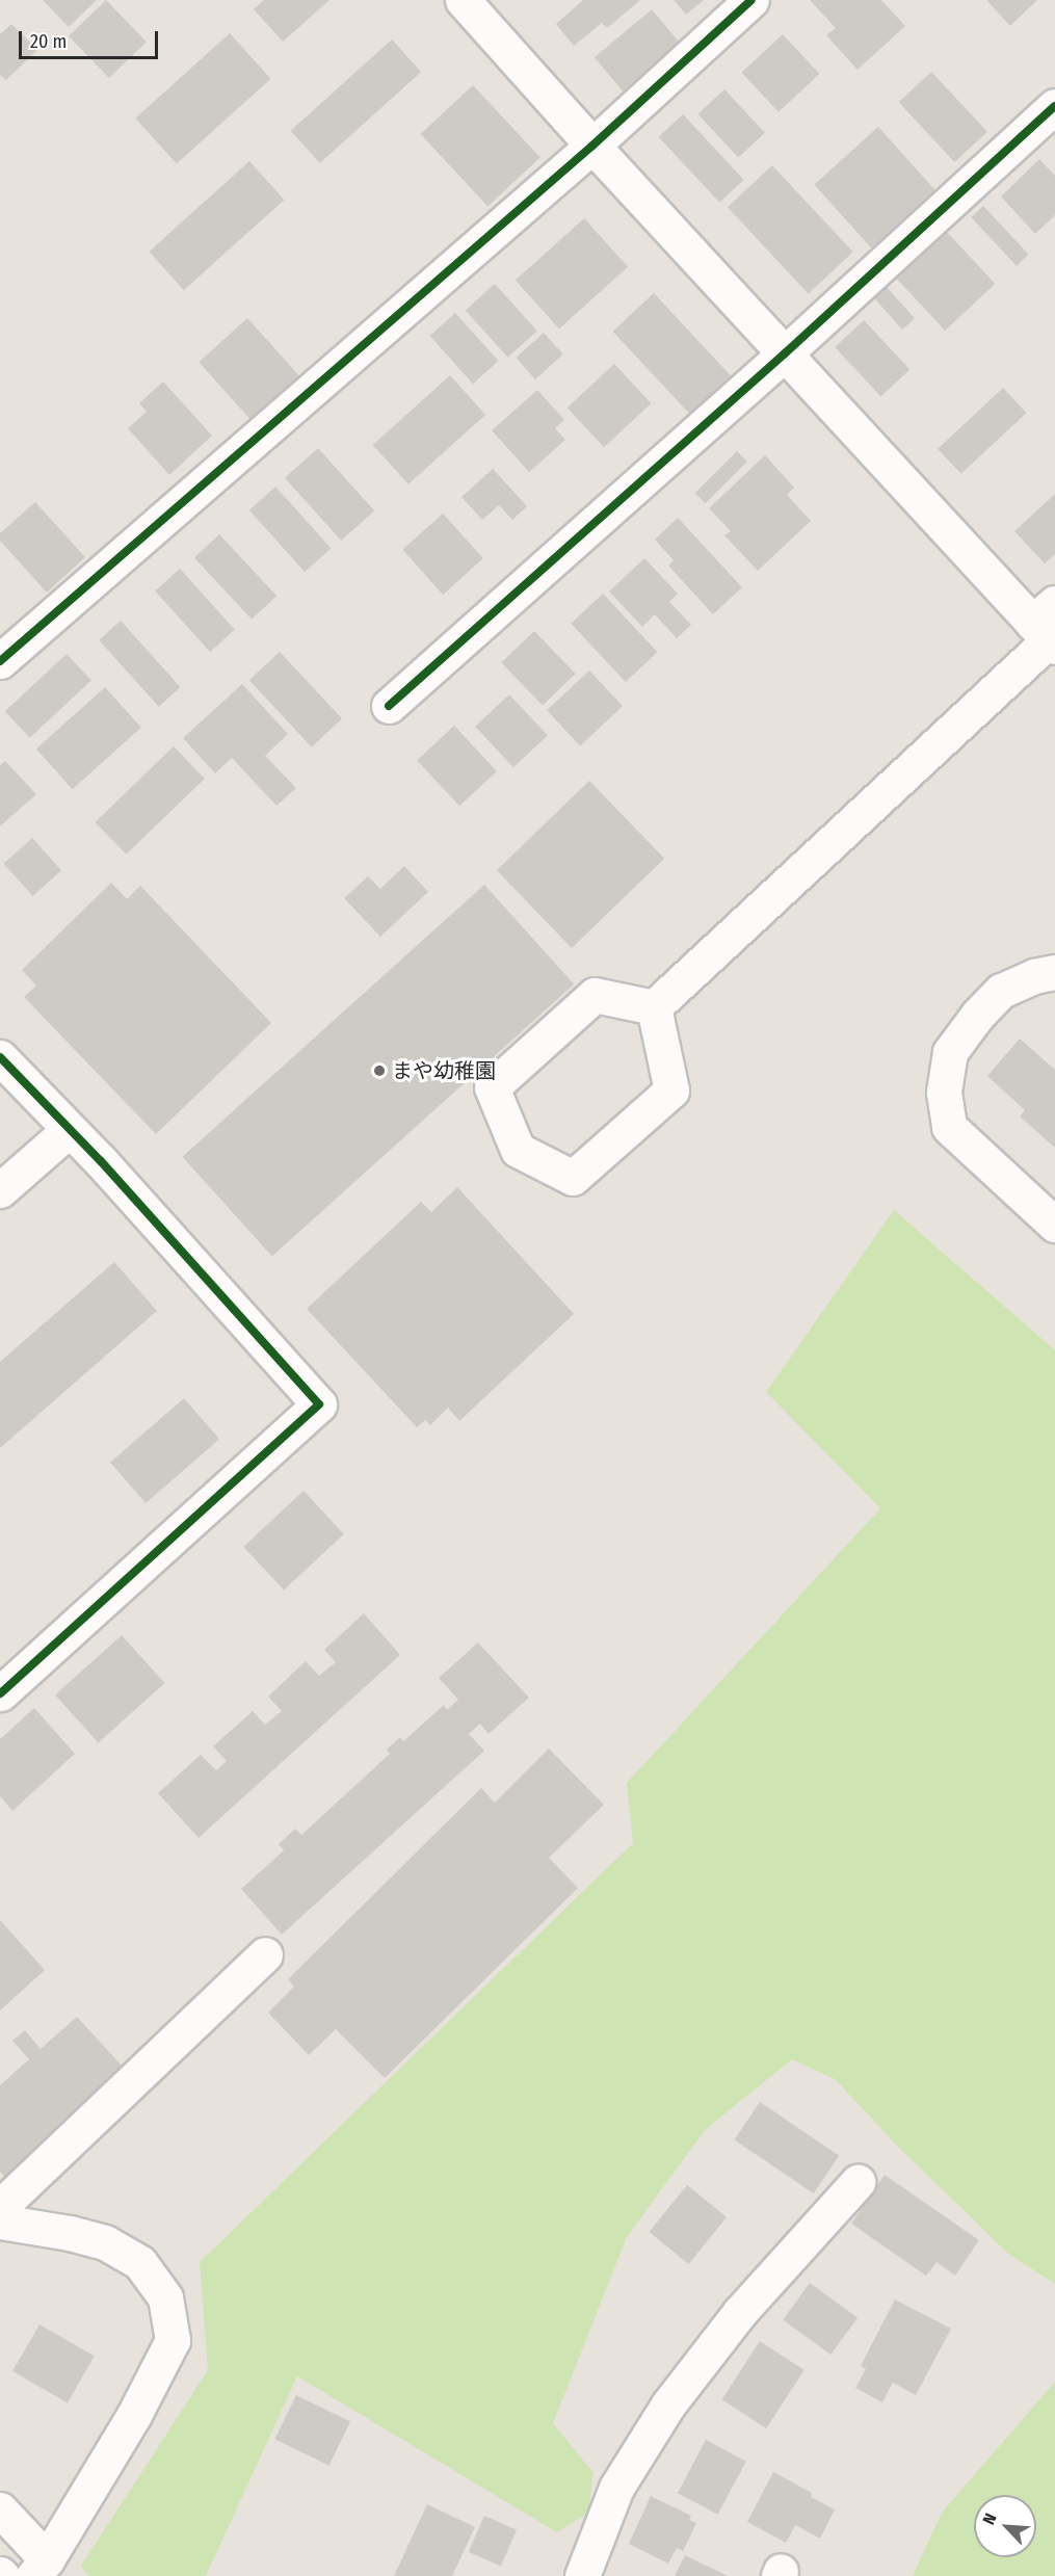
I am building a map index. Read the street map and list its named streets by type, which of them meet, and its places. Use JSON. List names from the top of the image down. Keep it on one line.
{"places":["まや幼稚園"],"scale_bar":"20 m","north":"top left"}
